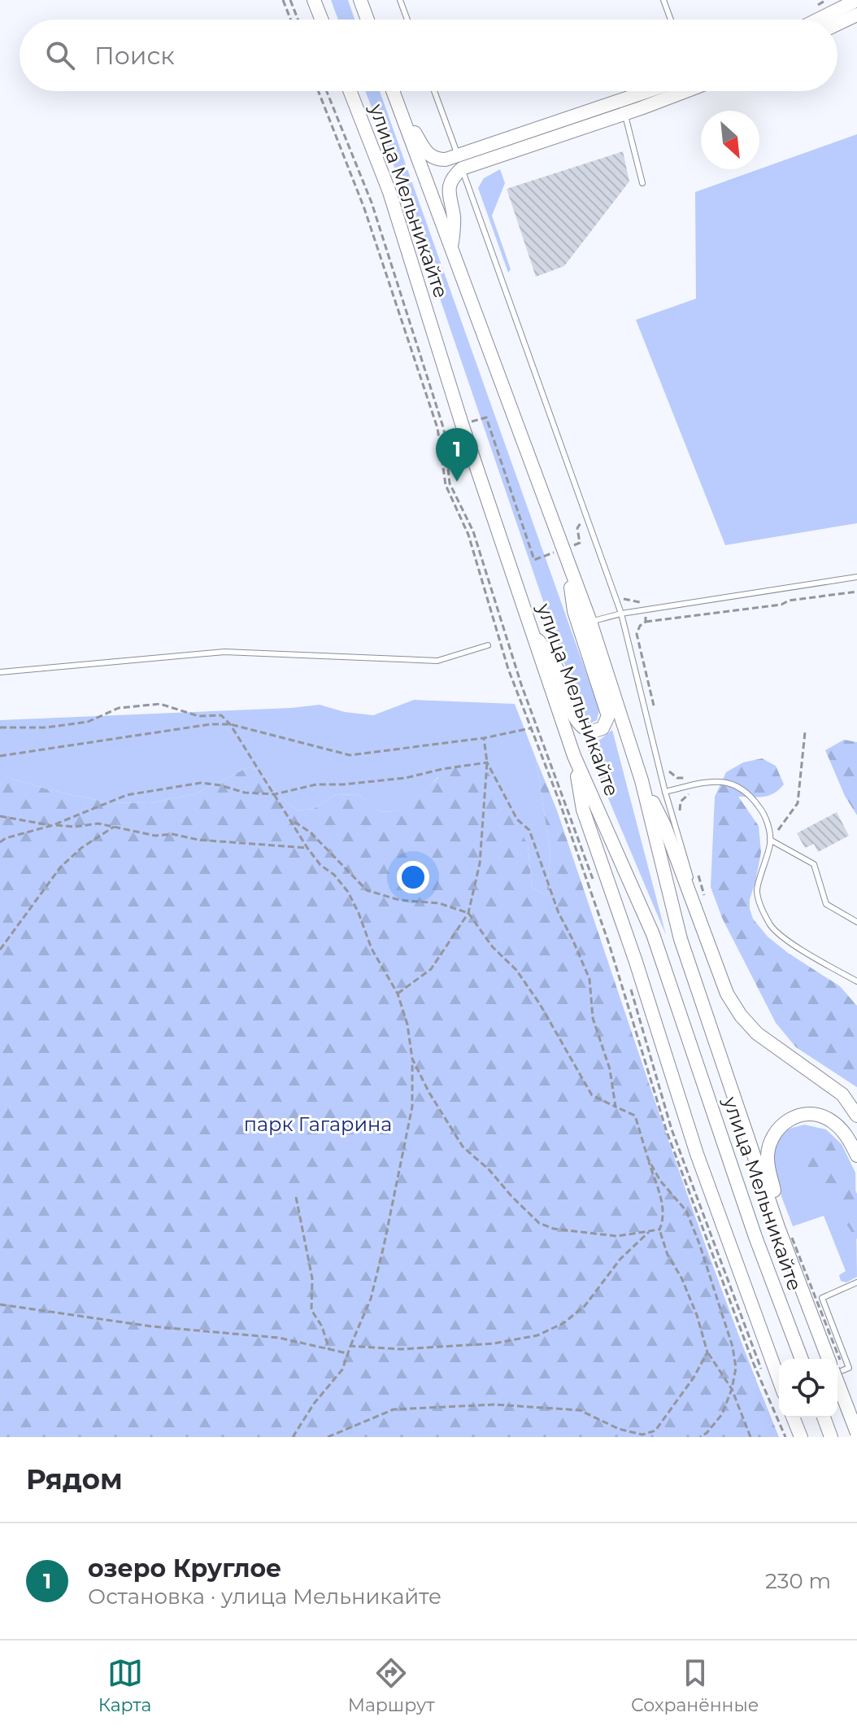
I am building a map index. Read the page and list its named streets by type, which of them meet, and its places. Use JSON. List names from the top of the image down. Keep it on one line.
{"streets":{"main road":["улица Мельникайте"]},"parks":["парк Гагарина"],"north":"bottom right","page":{"search":"Поиск","pins":"1","heading":"Рядом","list":[{"mark":"1","name":"озеро Круглое","note":"Остановка · улица Мельникайте","value":"230 m"}],"nav":["Карта","Маршрут","Сохранённые"]}}
